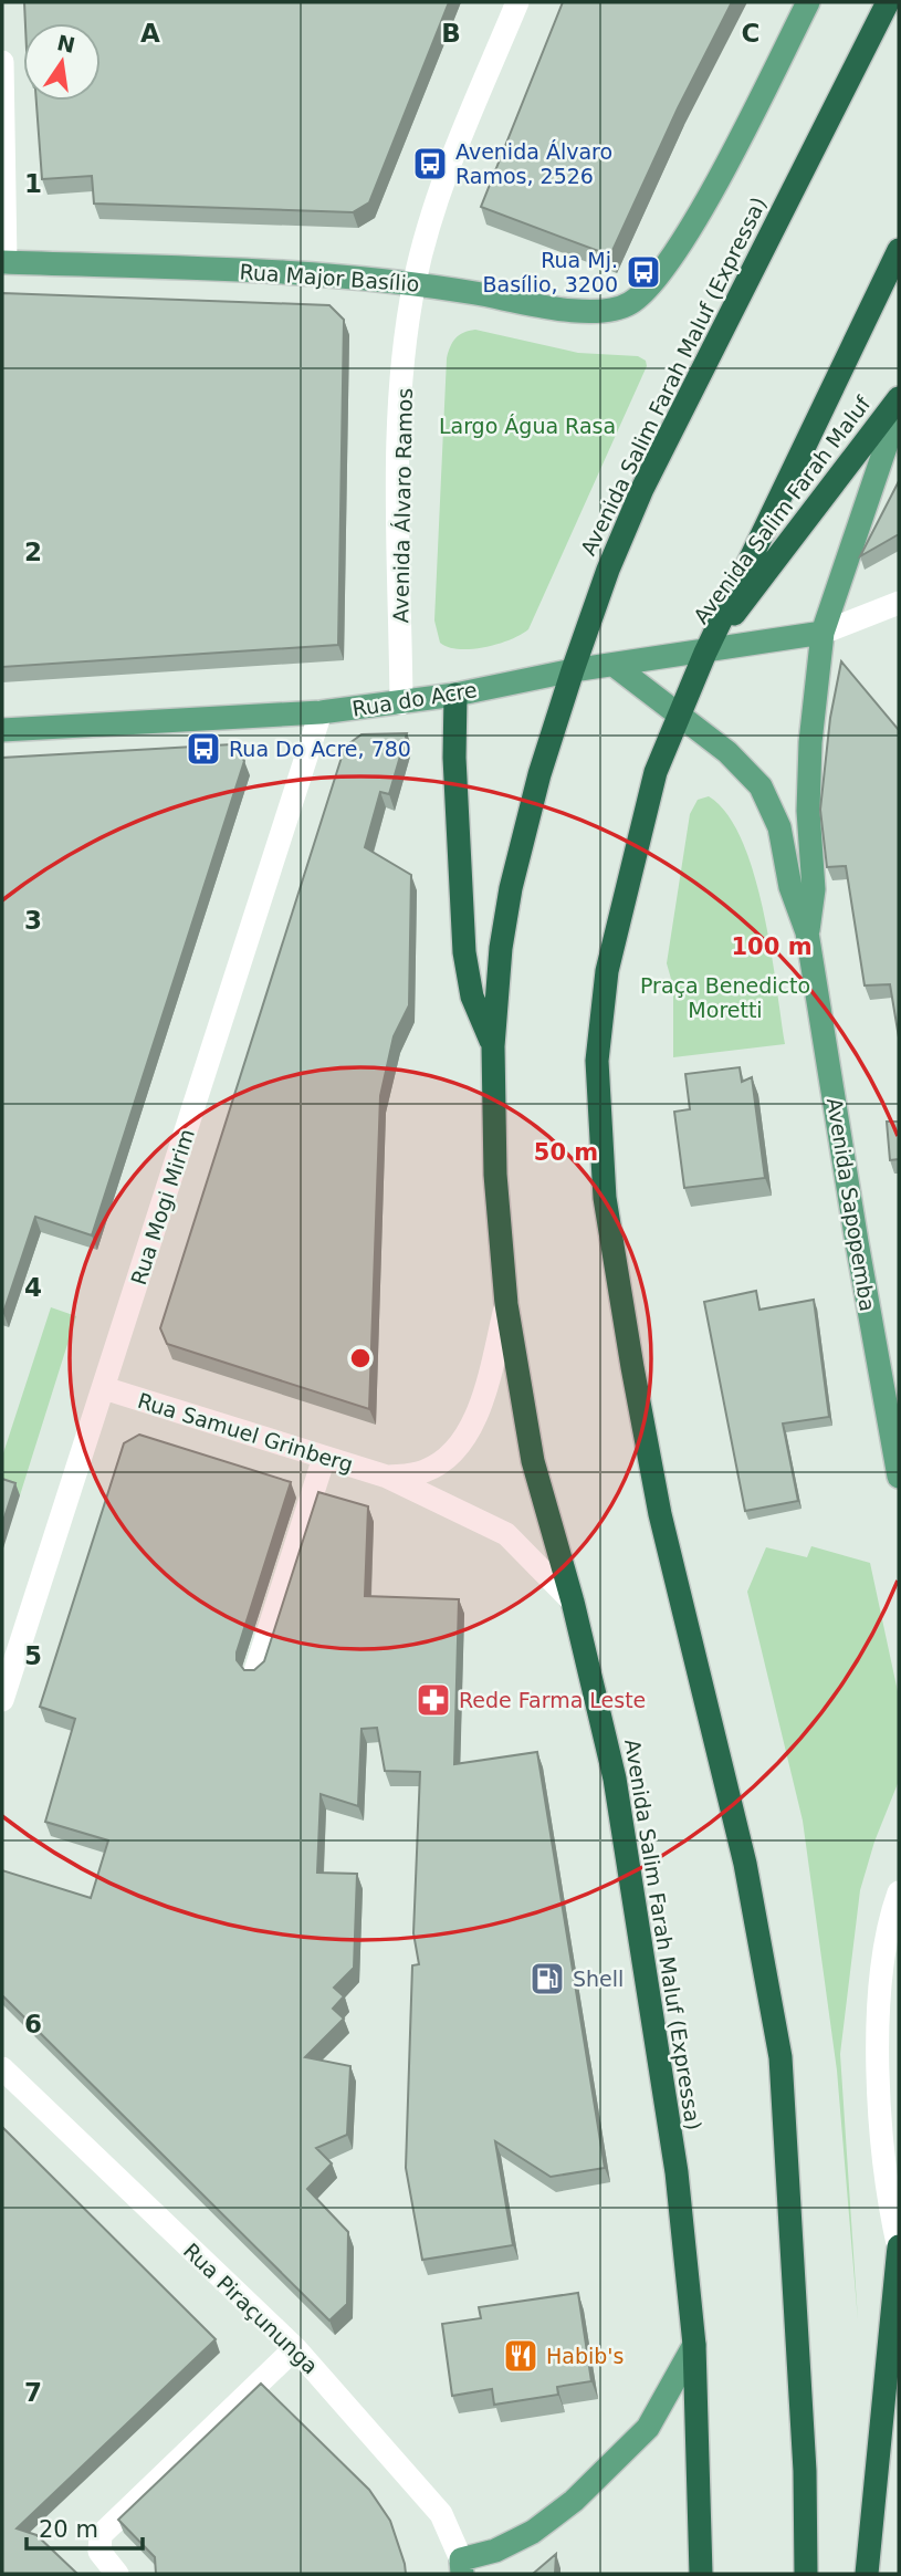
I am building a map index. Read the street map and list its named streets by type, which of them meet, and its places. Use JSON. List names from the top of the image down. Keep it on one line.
{"streets":{"highway":["Avenida Salim Farah Maluf (Expressa)","Avenida Salim Farah Maluf"],"main road":["Rua Major Basílio","Rua do Acre","Avenida Sapopemba"],"street":["Avenida Álvaro Ramos","Rua Mogi Mirim","Rua Samuel Grinberg","Rua Piraçununga"]},"crossings":[["Rua Major Basílio","Avenida Álvaro Ramos"],["Avenida Salim Farah Maluf (Expressa)","Rua do Acre"],["Avenida Salim Farah Maluf (Expressa)","Rua Samuel Grinberg"],["Avenida Álvaro Ramos","Rua do Acre"],["Avenida Salim Farah Maluf","Rua do Acre"],["Rua do Acre","Avenida Sapopemba"],["Rua do Acre","Rua Mogi Mirim"],["Rua Mogi Mirim","Rua Samuel Grinberg"]],"parks":["Largo Água Rasa","Praça Benedicto Moretti"],"places":{"bus stop":["Avenida Álvaro Ramos, 2526","Rua Mj. Basílio, 3200","Rua Do Acre, 780"],"pharmacy":["Rede Farma Leste"],"fuel station":["Shell"],"restaurant":["Habib's"]},"scale_bar":"20 m","north":"top","grid":{"columns":["A","B","C"],"rows":["1","2","3","4","5","6","7"]},"rings":["100 m","50 m"]}
